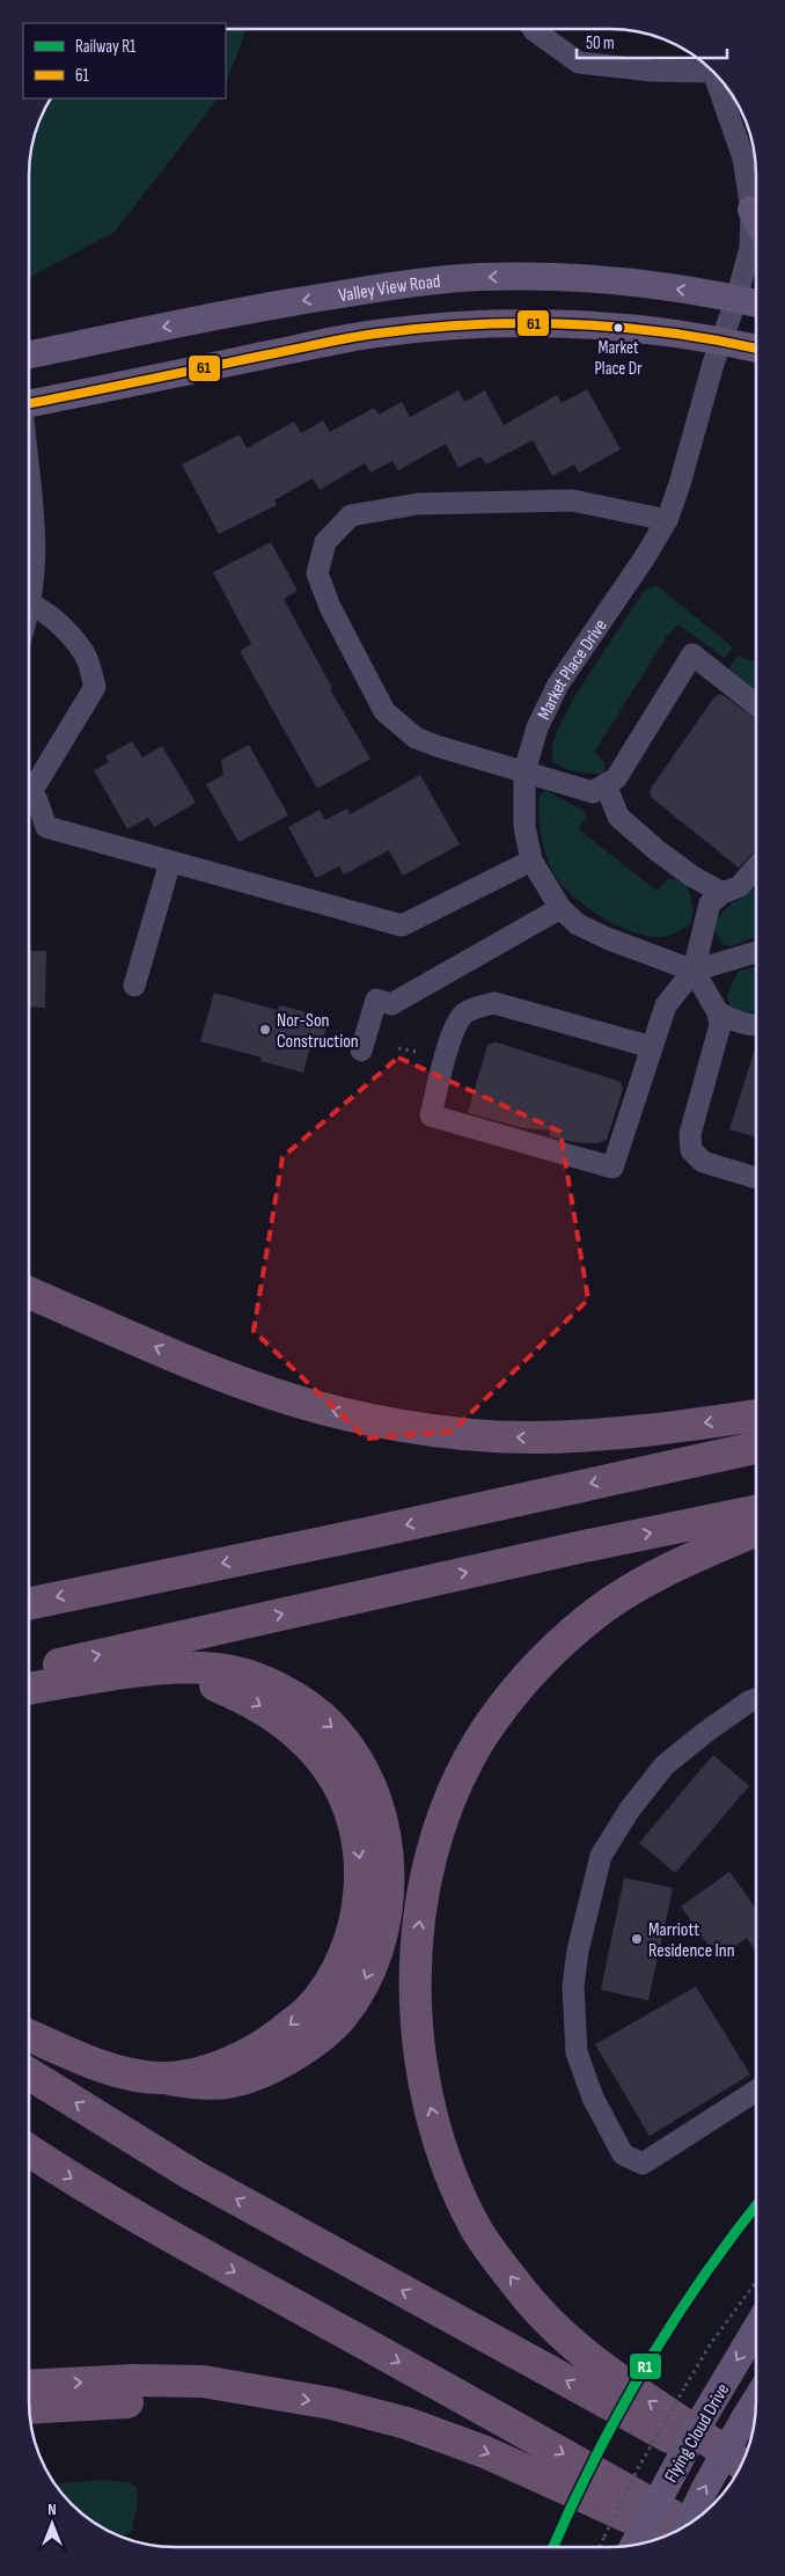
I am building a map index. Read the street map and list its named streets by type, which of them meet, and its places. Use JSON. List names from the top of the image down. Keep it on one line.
{"streets":{"main road":["Valley View Road","Flying Cloud Drive"],"street":["Market Place Drive"]},"crossings":[["Valley View Road","Market Place Drive"]],"places":["Market Place Dr","Nor-Son Construction","Marriott Residence Inn"],"lines":["transit line 61","rail line R1"],"legend":["Railway R1","61"],"scale_bar":"50 m","north":"top"}
